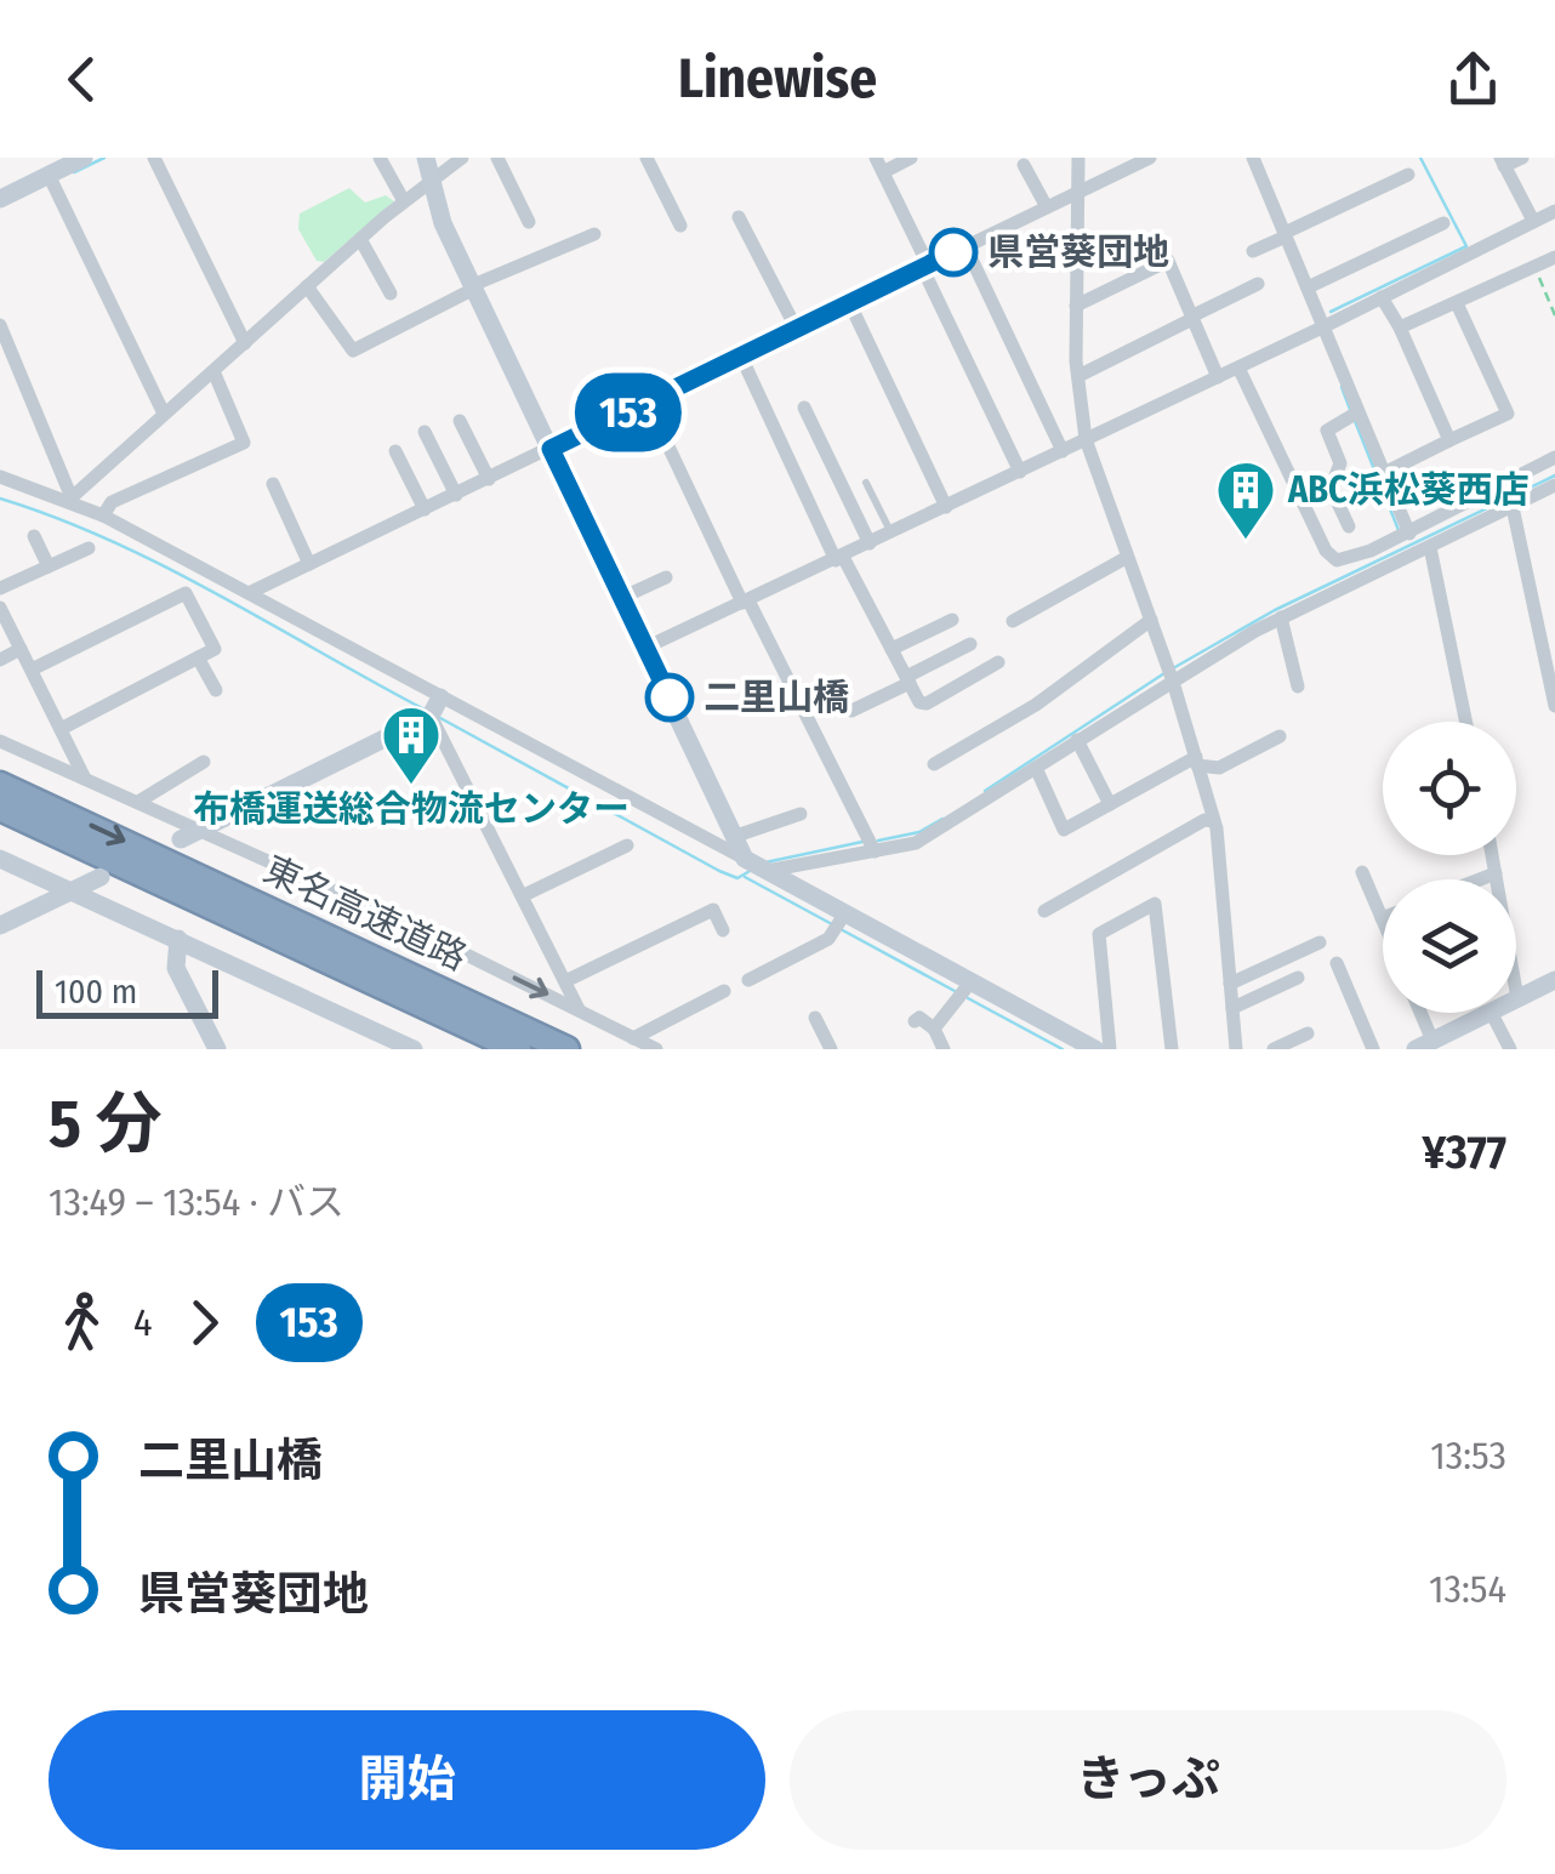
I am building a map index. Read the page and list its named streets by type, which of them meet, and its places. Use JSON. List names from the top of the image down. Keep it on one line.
{"streets":{"highway":["東名高速道路"]},"places":{"other":["県営葵団地","二里山橋"],"building":["ABC浜松葵西店","布橋運送総合物流センター"]},"lines":["bus line 153"],"scale_bar":"100 m","page":{"header":"Linewise","on_map":"153","scale":"100 m","heading":["5 分","13:49 – 13:54 · バス","¥377"],"legs":["4","153"],"list":[{"name":"二里山橋","value":"13:53"},{"name":"県営葵団地","value":"13:54"}],"buttons":["開始","きっぷ"]}}
